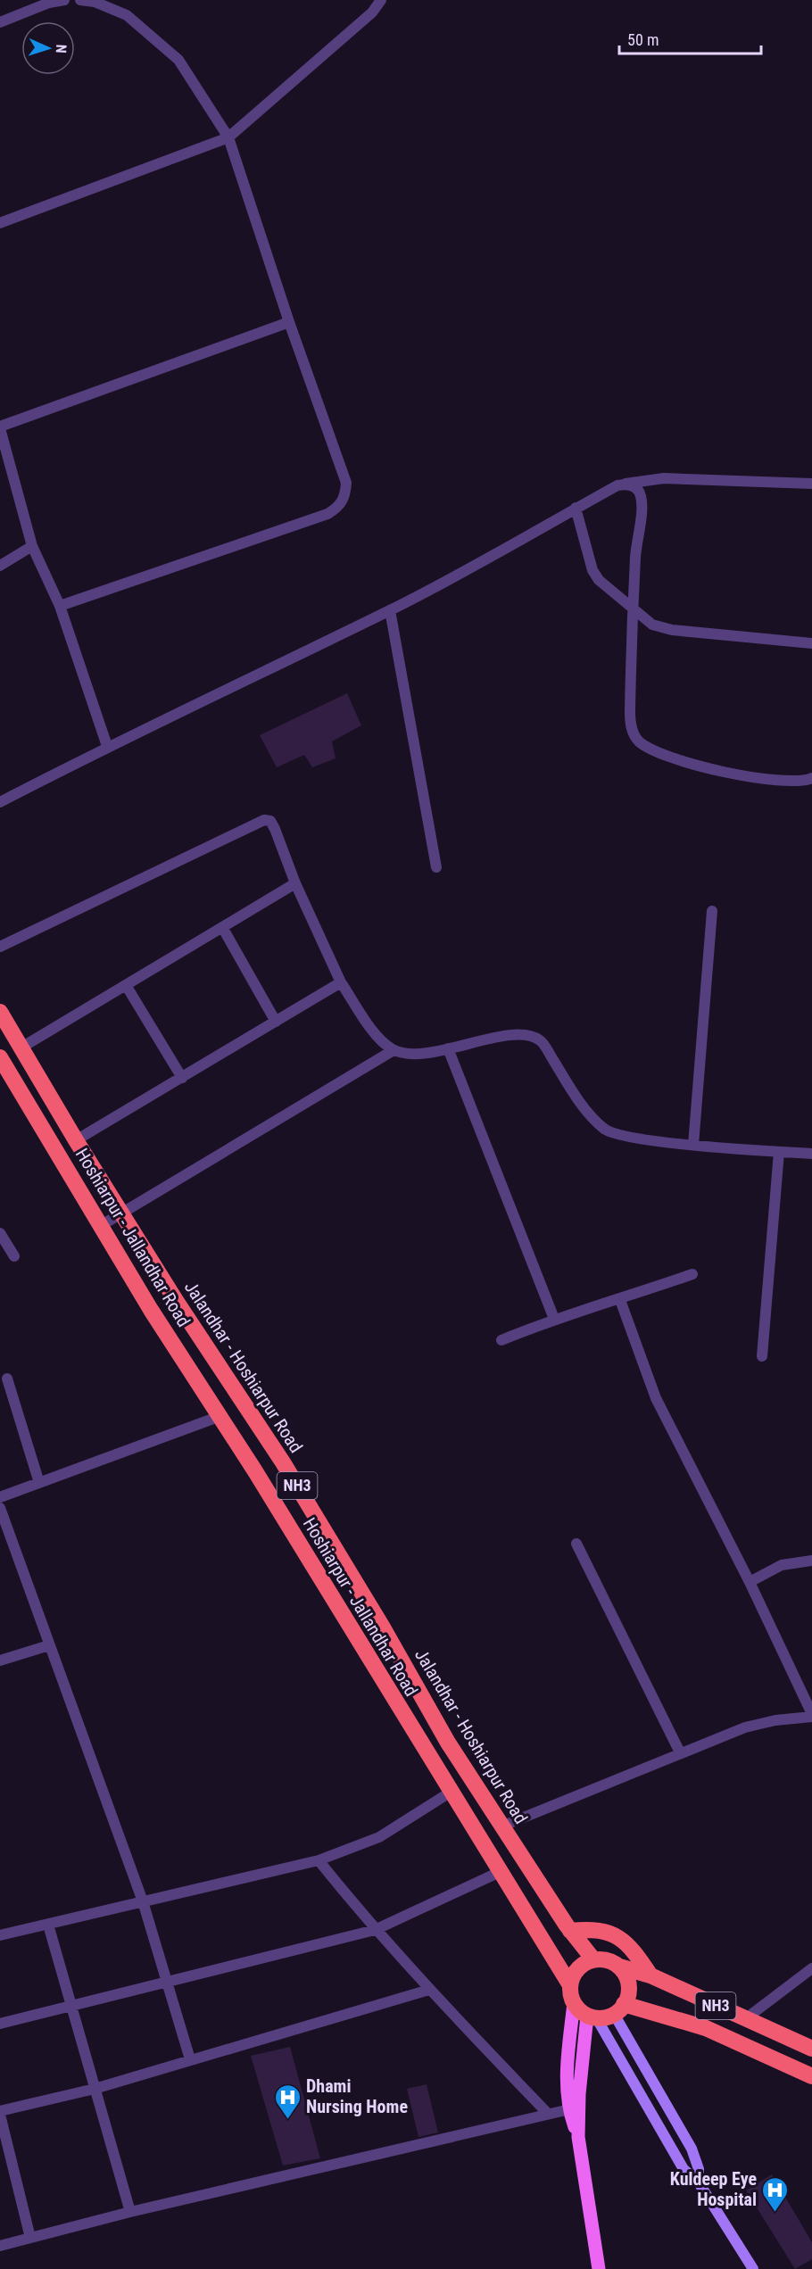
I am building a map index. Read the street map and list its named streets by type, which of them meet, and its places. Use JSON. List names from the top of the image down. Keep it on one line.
{"streets":{"highway":["Hoshiarpur - Jallandhar Road","Jalandhar - Hoshiarpur Road","NH3"]},"crossings":[["Hoshiarpur - Jallandhar Road","Jalandhar - Hoshiarpur Road"],["Hoshiarpur - Jallandhar Road","NH3"],["Jalandhar - Hoshiarpur Road","NH3"]],"places":{"hospital":["Dhami Nursing Home","Kuldeep Eye Hospital"]},"scale_bar":"50 m","north":"right"}
